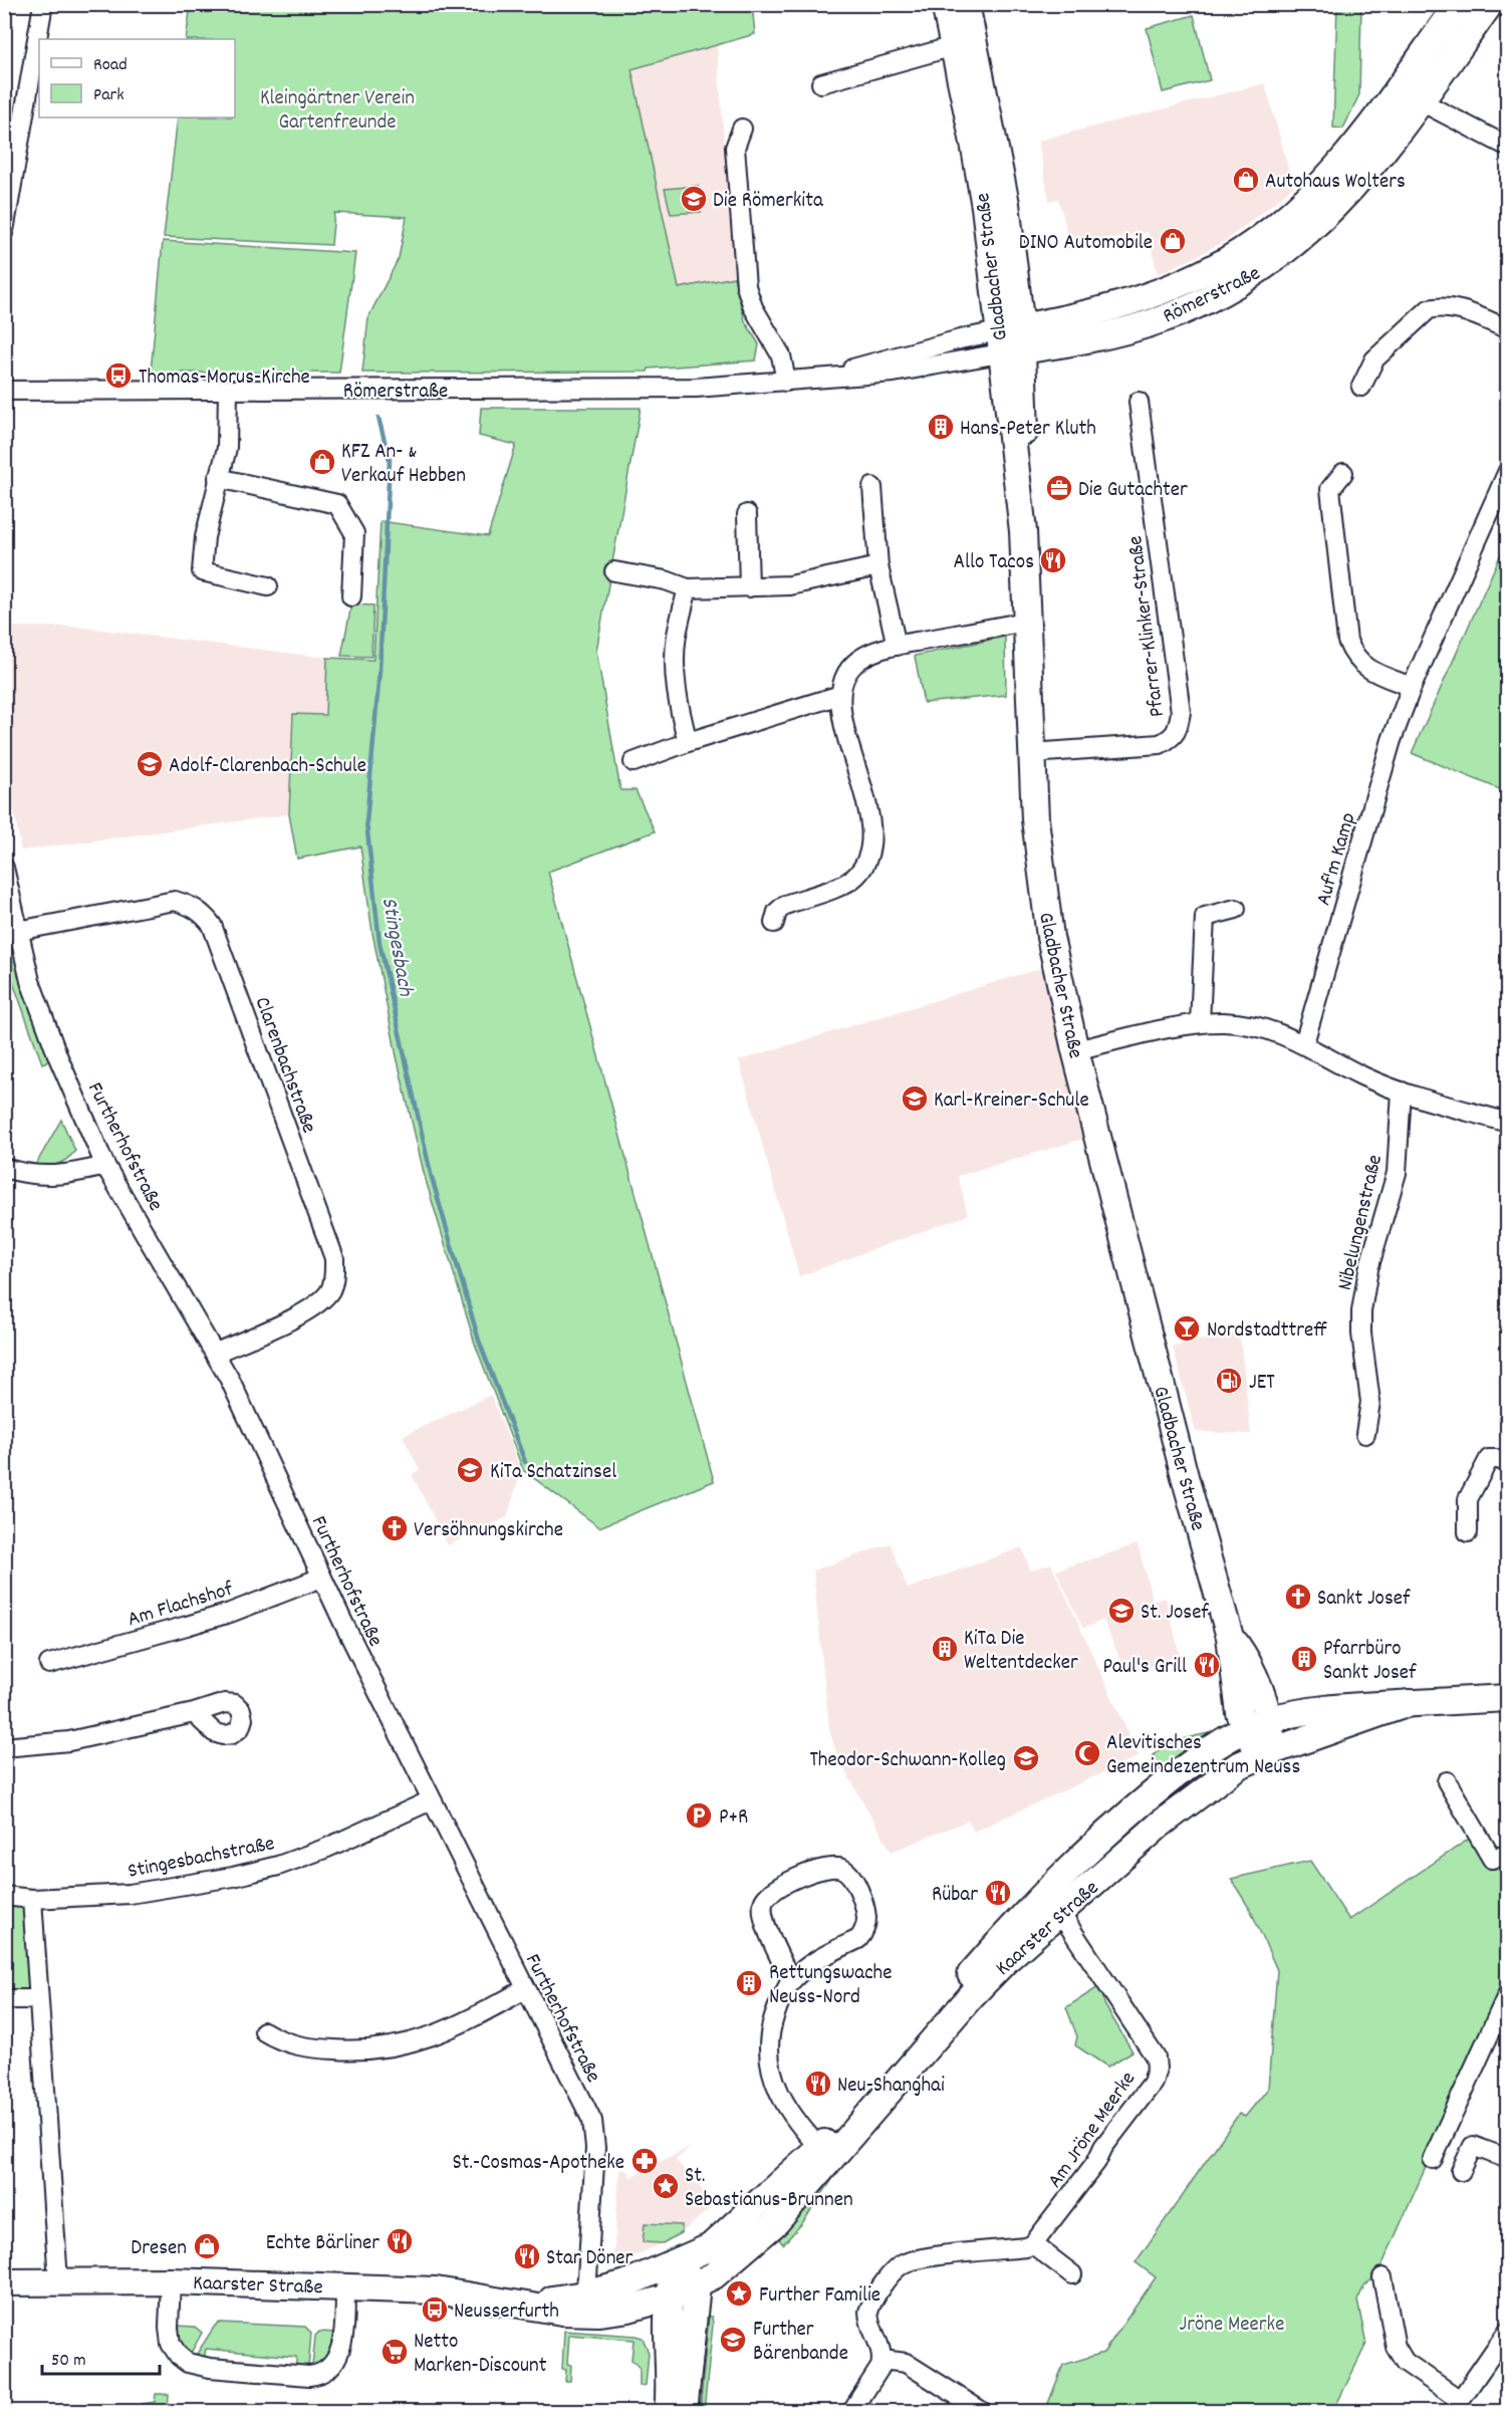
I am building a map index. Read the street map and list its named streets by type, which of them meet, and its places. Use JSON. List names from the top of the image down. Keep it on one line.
{"streets":{"main road":["Gladbacher Straße","Römerstraße","Kaarster Straße"],"street":["Pfarrer-Klinker-Straße","Auf'm Kamp","Clarenbachstraße","Furtherhofstraße","Nibelungenstraße","Am Flachshof","Stingesbachstraße","Am Jröne Meerke"]},"crossings":[["Gladbacher Straße","Römerstraße"],["Gladbacher Straße","Pfarrer-Klinker-Straße"],["Gladbacher Straße","Kaarster Straße"],["Clarenbachstraße","Furtherhofstraße"],["Furtherhofstraße","Am Flachshof"],["Furtherhofstraße","Stingesbachstraße"],["Furtherhofstraße","Kaarster Straße"],["Kaarster Straße","Am Jröne Meerke"]],"water":["Stingesbach"],"parks":["Kleingärtner Verein Gartenfreunde","Jröne Meerke"],"places":{"shop":["Autohaus Wolters","DINO Automobile","KFZ An- & Verkauf Hebben","Dresen"],"school or university":["Die Römerkita","Adolf-Clarenbach-Schule","Karl-Kreiner-Schule","KiTa Schatzinsel","St. Josef","Theodor-Schwann-Kolleg","Further Bärenbande"],"bus stop":["Thomas-Morus-Kirche","Neusserfurth"],"building":["Hans-Peter Kluth","KiTa Die Weltentdecker","Pfarrbüro Sankt Josef","Rettungswache Neuss-Nord"],"office":["Die Gutachter"],"restaurant":["Allo Tacos","Paul's Grill","Rübar","Neu-Shanghai","Echte Bärliner","Star Döner"],"bar":["Nordstadttreff"],"fuel station":["JET"],"church":["Versöhnungskirche","Sankt Josef"],"mosque":["Alevitisches Gemeindezentrum Neuss"],"parking":["P+R"],"pharmacy":["St.-Cosmas-Apotheke"],"place":["St. Sebastianus-Brunnen","Further Familie"],"supermarket":["Netto Marken-Discount"]},"legend":["Road","Park"],"scale_bar":"50 m"}
